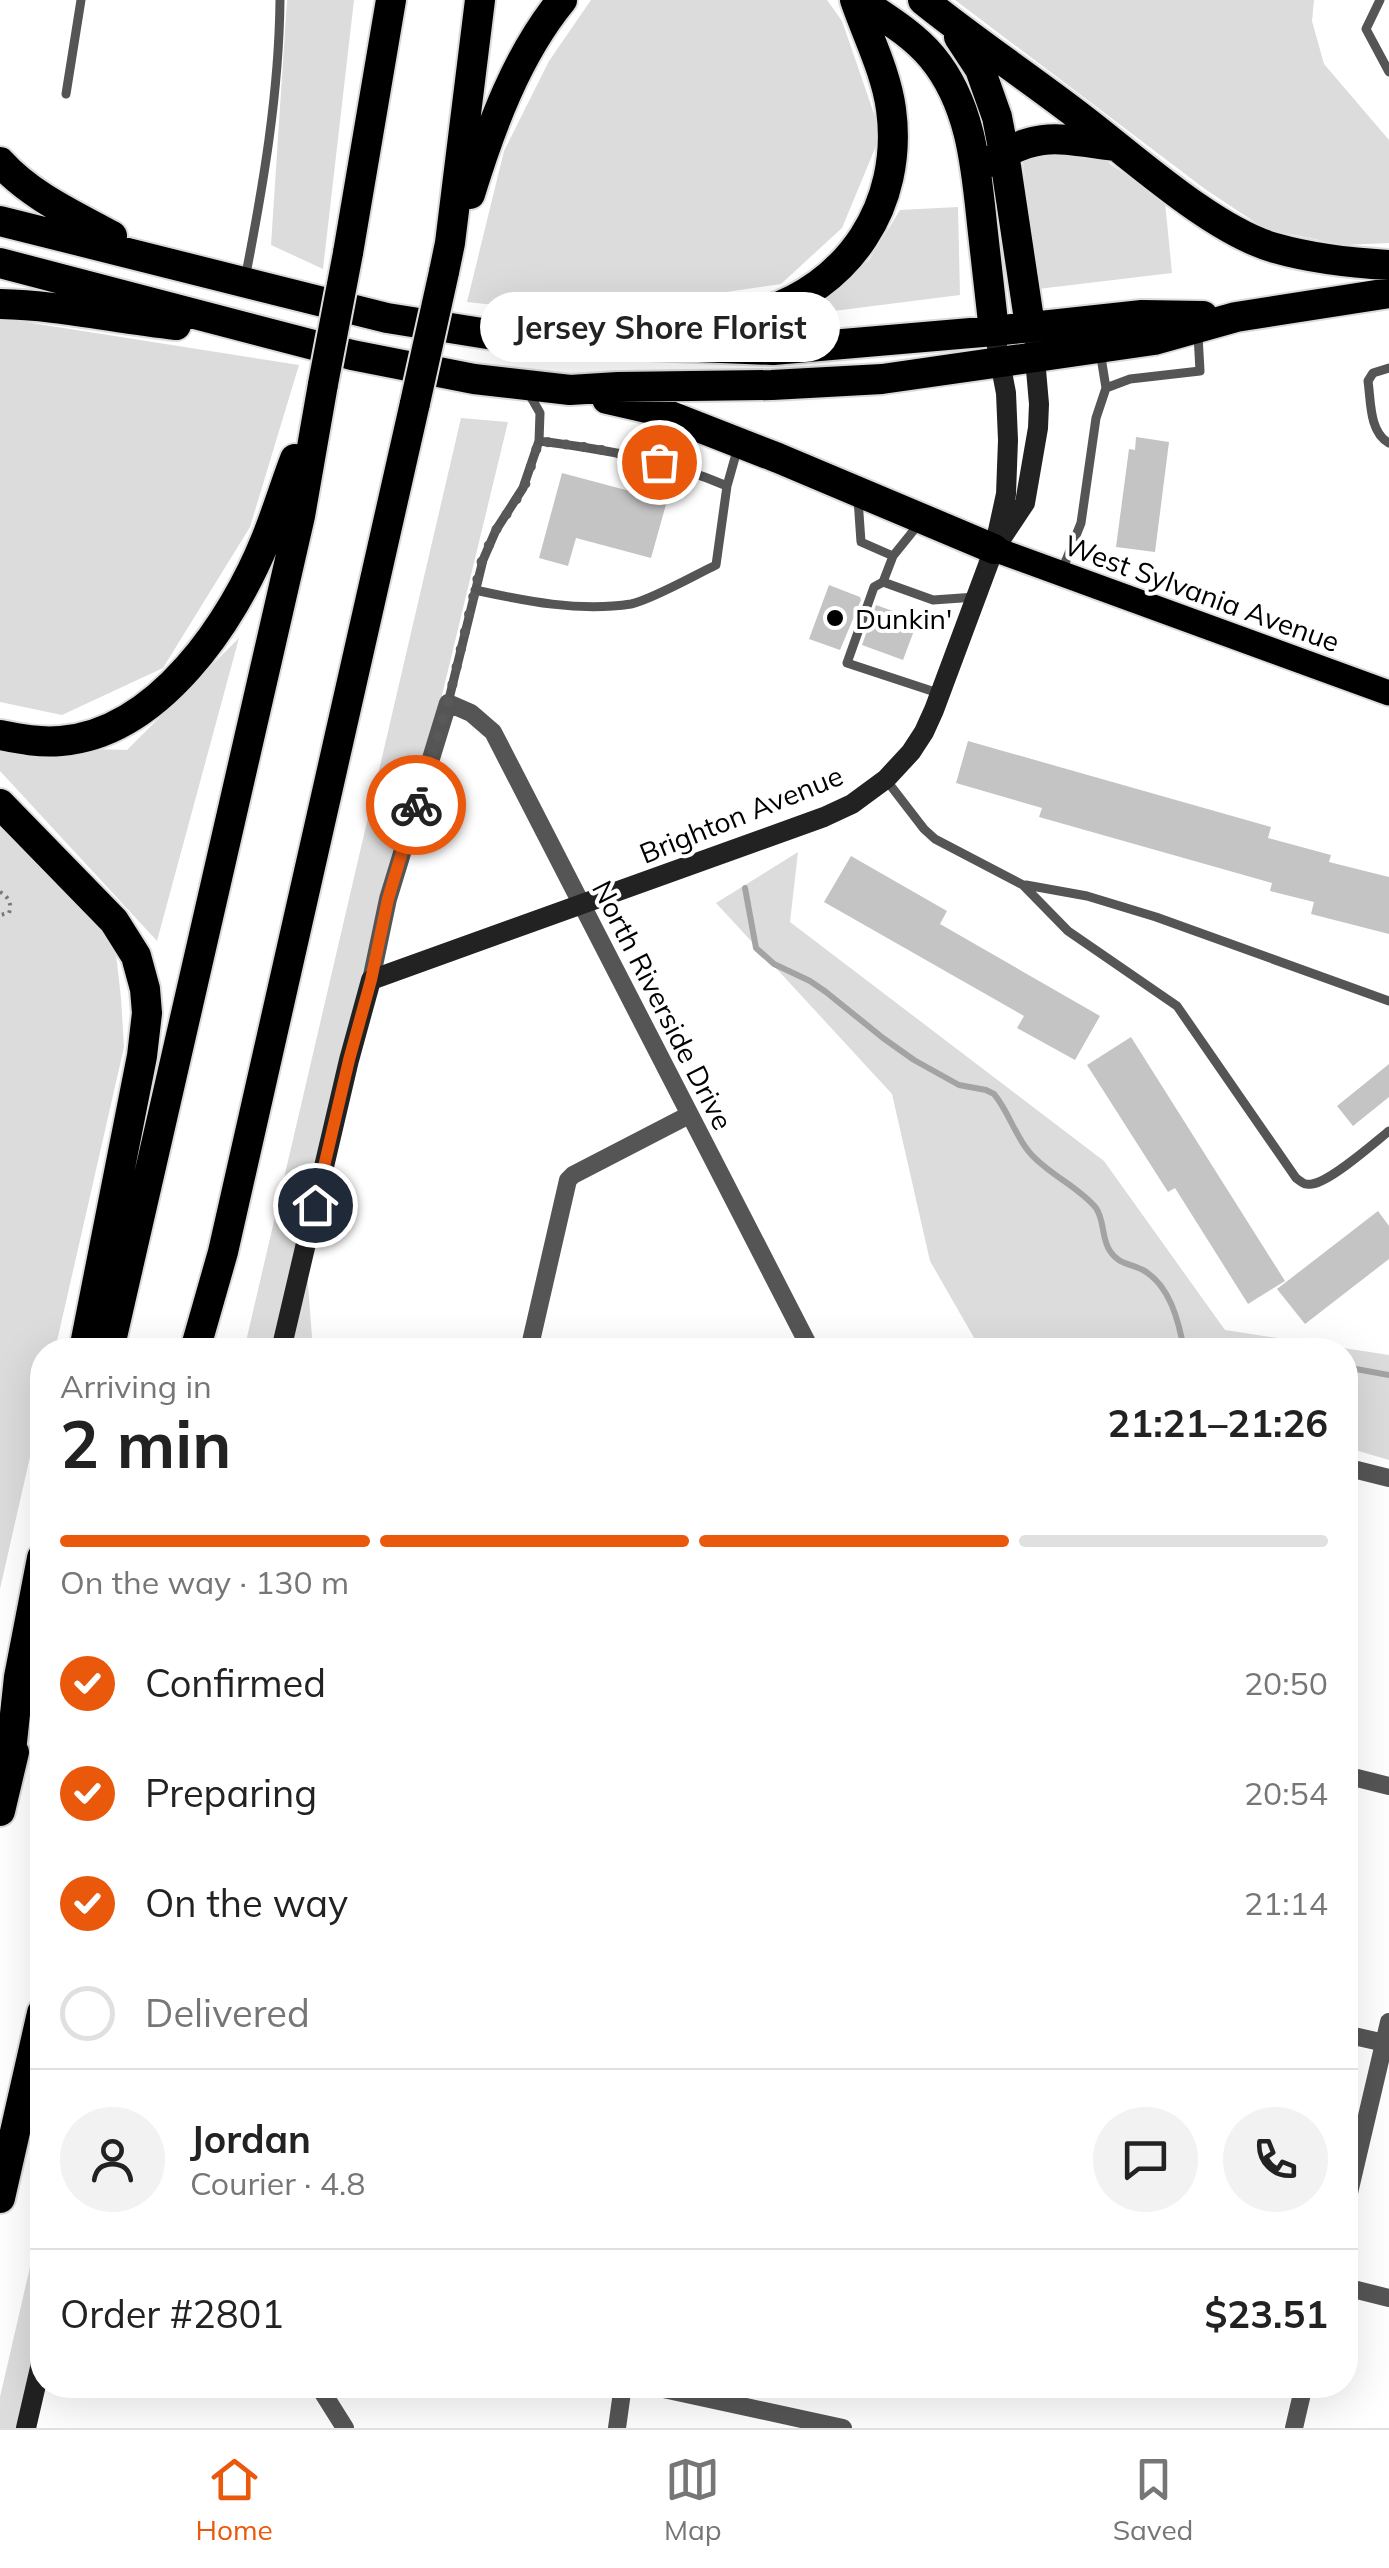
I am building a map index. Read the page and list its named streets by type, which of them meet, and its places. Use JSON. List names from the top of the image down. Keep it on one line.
{"streets":{"main road":["West Sylvania Avenue"],"street":["Brighton Avenue","North Riverside Drive"]},"crossings":[["West Sylvania Avenue","Brighton Avenue"],["Brighton Avenue","North Riverside Drive"]],"places":["Jersey Shore Florist","Dunkin'"],"page":{"bubble":"Jersey Shore Florist","heading":["2 min","Arriving in","21:21–21:26"],"panel":["Jordan","Courier · 4.8","Order #2801","$23.51"],"bar":"On the way · 130 m","list":[["Confirmed","20:50"],["Preparing","20:54"],["On the way","21:14"],"Delivered"],"tabs":["Home","Map","Saved"]}}
